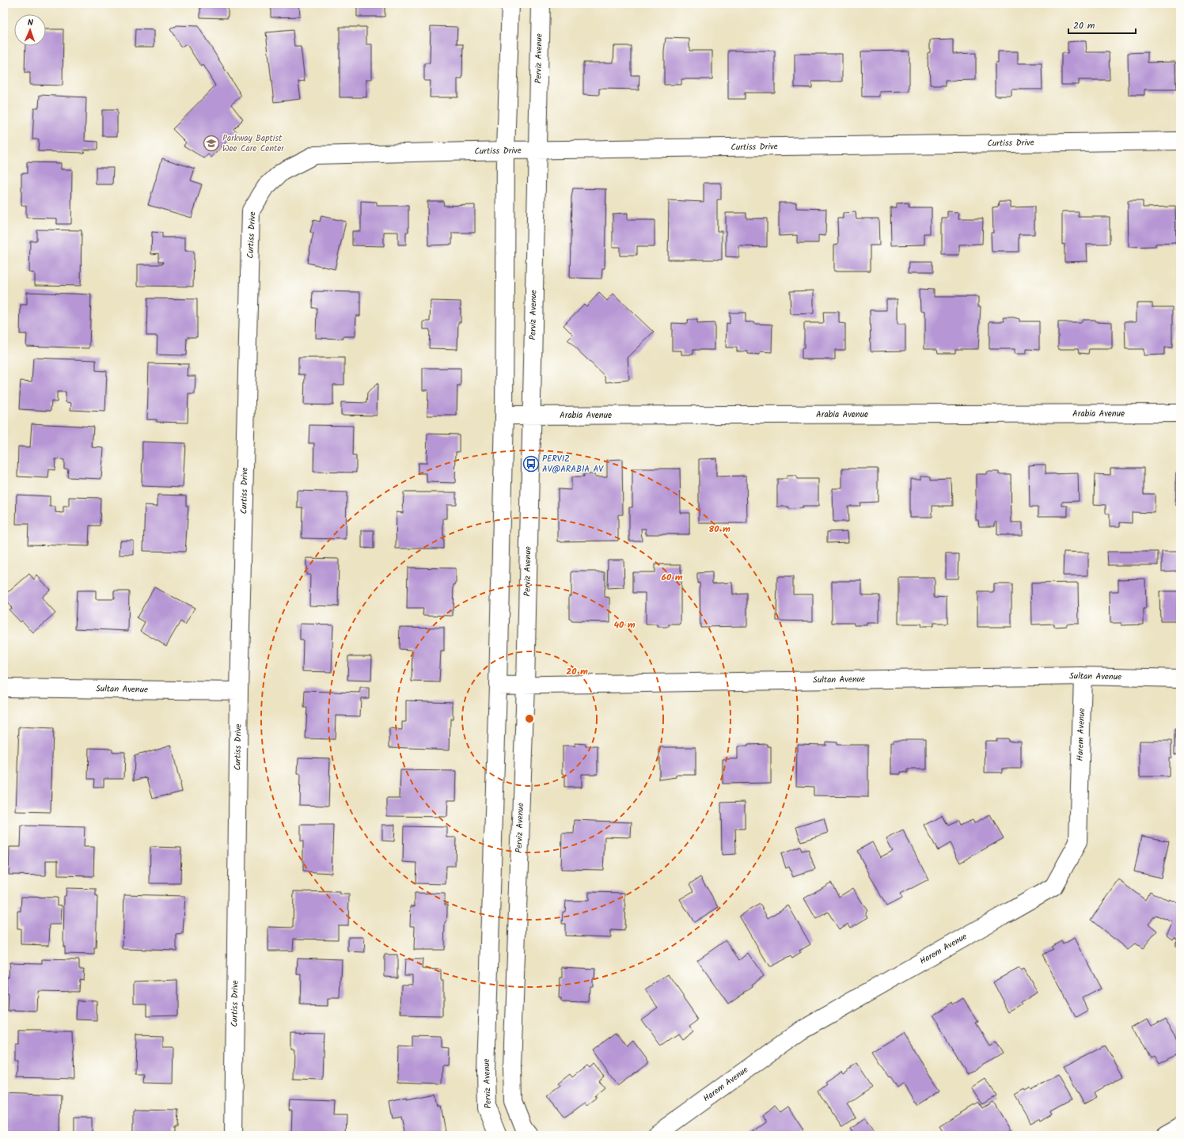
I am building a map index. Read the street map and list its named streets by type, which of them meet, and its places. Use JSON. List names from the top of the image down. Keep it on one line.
{"streets":{"street":["Perviz Avenue","Curtiss Drive","Arabia Avenue","Sultan Avenue","Harem Avenue"]},"crossings":[["Perviz Avenue","Curtiss Drive"],["Perviz Avenue","Arabia Avenue"],["Perviz Avenue","Sultan Avenue"],["Curtiss Drive","Sultan Avenue"],["Sultan Avenue","Harem Avenue"]],"places":{"school or university":["Parkway Baptist Wee Care Center"],"bus stop":["PERVIZ AV@ARABIA AV"]},"scale_bar":"20 m","north":"top","rings":["80 m","60 m","40 m","20 m"]}
